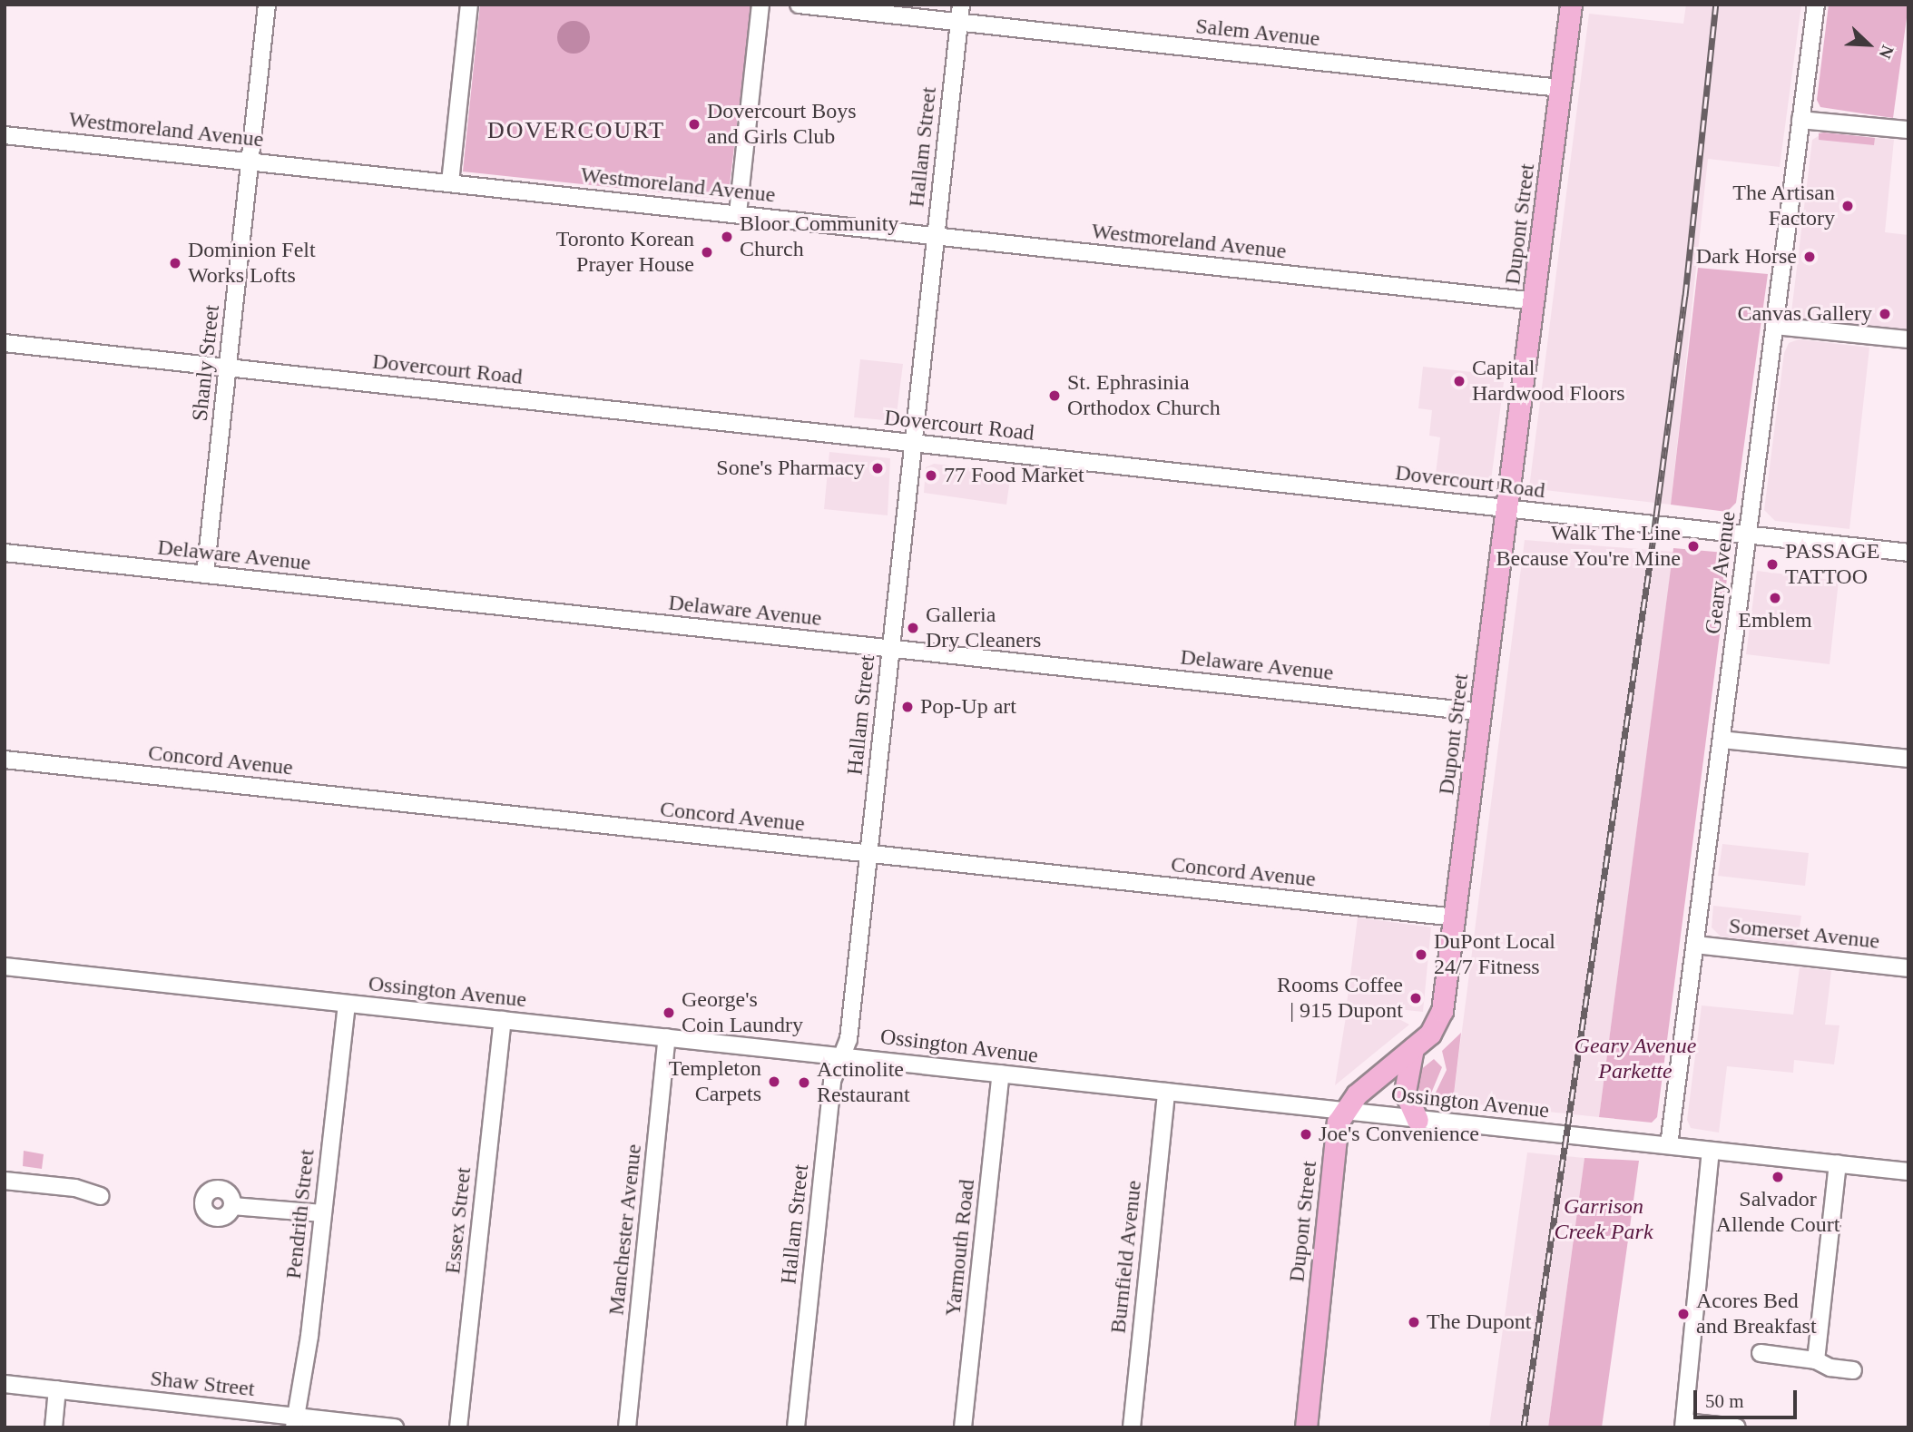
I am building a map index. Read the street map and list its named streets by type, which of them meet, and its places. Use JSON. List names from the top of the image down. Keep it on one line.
{"streets":{"main road":["Dupont Street"],"street":["Salem Avenue","Westmoreland Avenue","Hallam Street","Shanly Street","Dovercourt Road","Delaware Avenue","Geary Avenue","Concord Avenue","Somerset Avenue","Ossington Avenue","Pendrith Street","Essex Street","Manchester Avenue","Yarmouth Road","Burnfield Avenue","Shaw Street"]},"crossings":[["Salem Avenue","Hallam Street"],["Salem Avenue","Dupont Street"],["Westmoreland Avenue","Hallam Street"],["Westmoreland Avenue","Dupont Street"],["Westmoreland Avenue","Shanly Street"],["Hallam Street","Dovercourt Road"],["Hallam Street","Delaware Avenue"],["Hallam Street","Concord Avenue"],["Hallam Street","Ossington Avenue"],["Dupont Street","Dovercourt Road"],["Dupont Street","Delaware Avenue"],["Dupont Street","Concord Avenue"],["Dupont Street","Ossington Avenue"],["Shanly Street","Dovercourt Road"],["Shanly Street","Delaware Avenue"],["Dovercourt Road","Geary Avenue"],["Geary Avenue","Somerset Avenue"],["Geary Avenue","Ossington Avenue"],["Ossington Avenue","Pendrith Street"],["Ossington Avenue","Essex Street"],["Ossington Avenue","Manchester Avenue"],["Ossington Avenue","Yarmouth Road"],["Ossington Avenue","Burnfield Avenue"],["Pendrith Street","Shaw Street"]],"districts":["DOVERCOURT"],"parks":["Geary Avenue Parkette","Garrison Creek Park"],"places":["Dovercourt Boys and Girls Club","The Artisan Factory","Bloor Community Church","Toronto Korean Prayer House","Dark Horse","Dominion Felt Works Lofts","Canvas Gallery","Capital Hardwood Floors","St. Ephrasinia Orthodox Church","Sone's Pharmacy","77 Food Market","Walk The Line Because You're Mine","PASSAGE TATTOO","Emblem","Galleria Dry Cleaners","Pop-Up art","DuPont Local 24/7 Fitness","Rooms Coffee | 915 Dupont","George's Coin Laundry","Templeton Carpets","Actinolite Restaurant","Joe's Convenience","Salvador Allende Court","Acores Bed and Breakfast","The Dupont"],"scale_bar":"50 m","north":"bottom right"}
